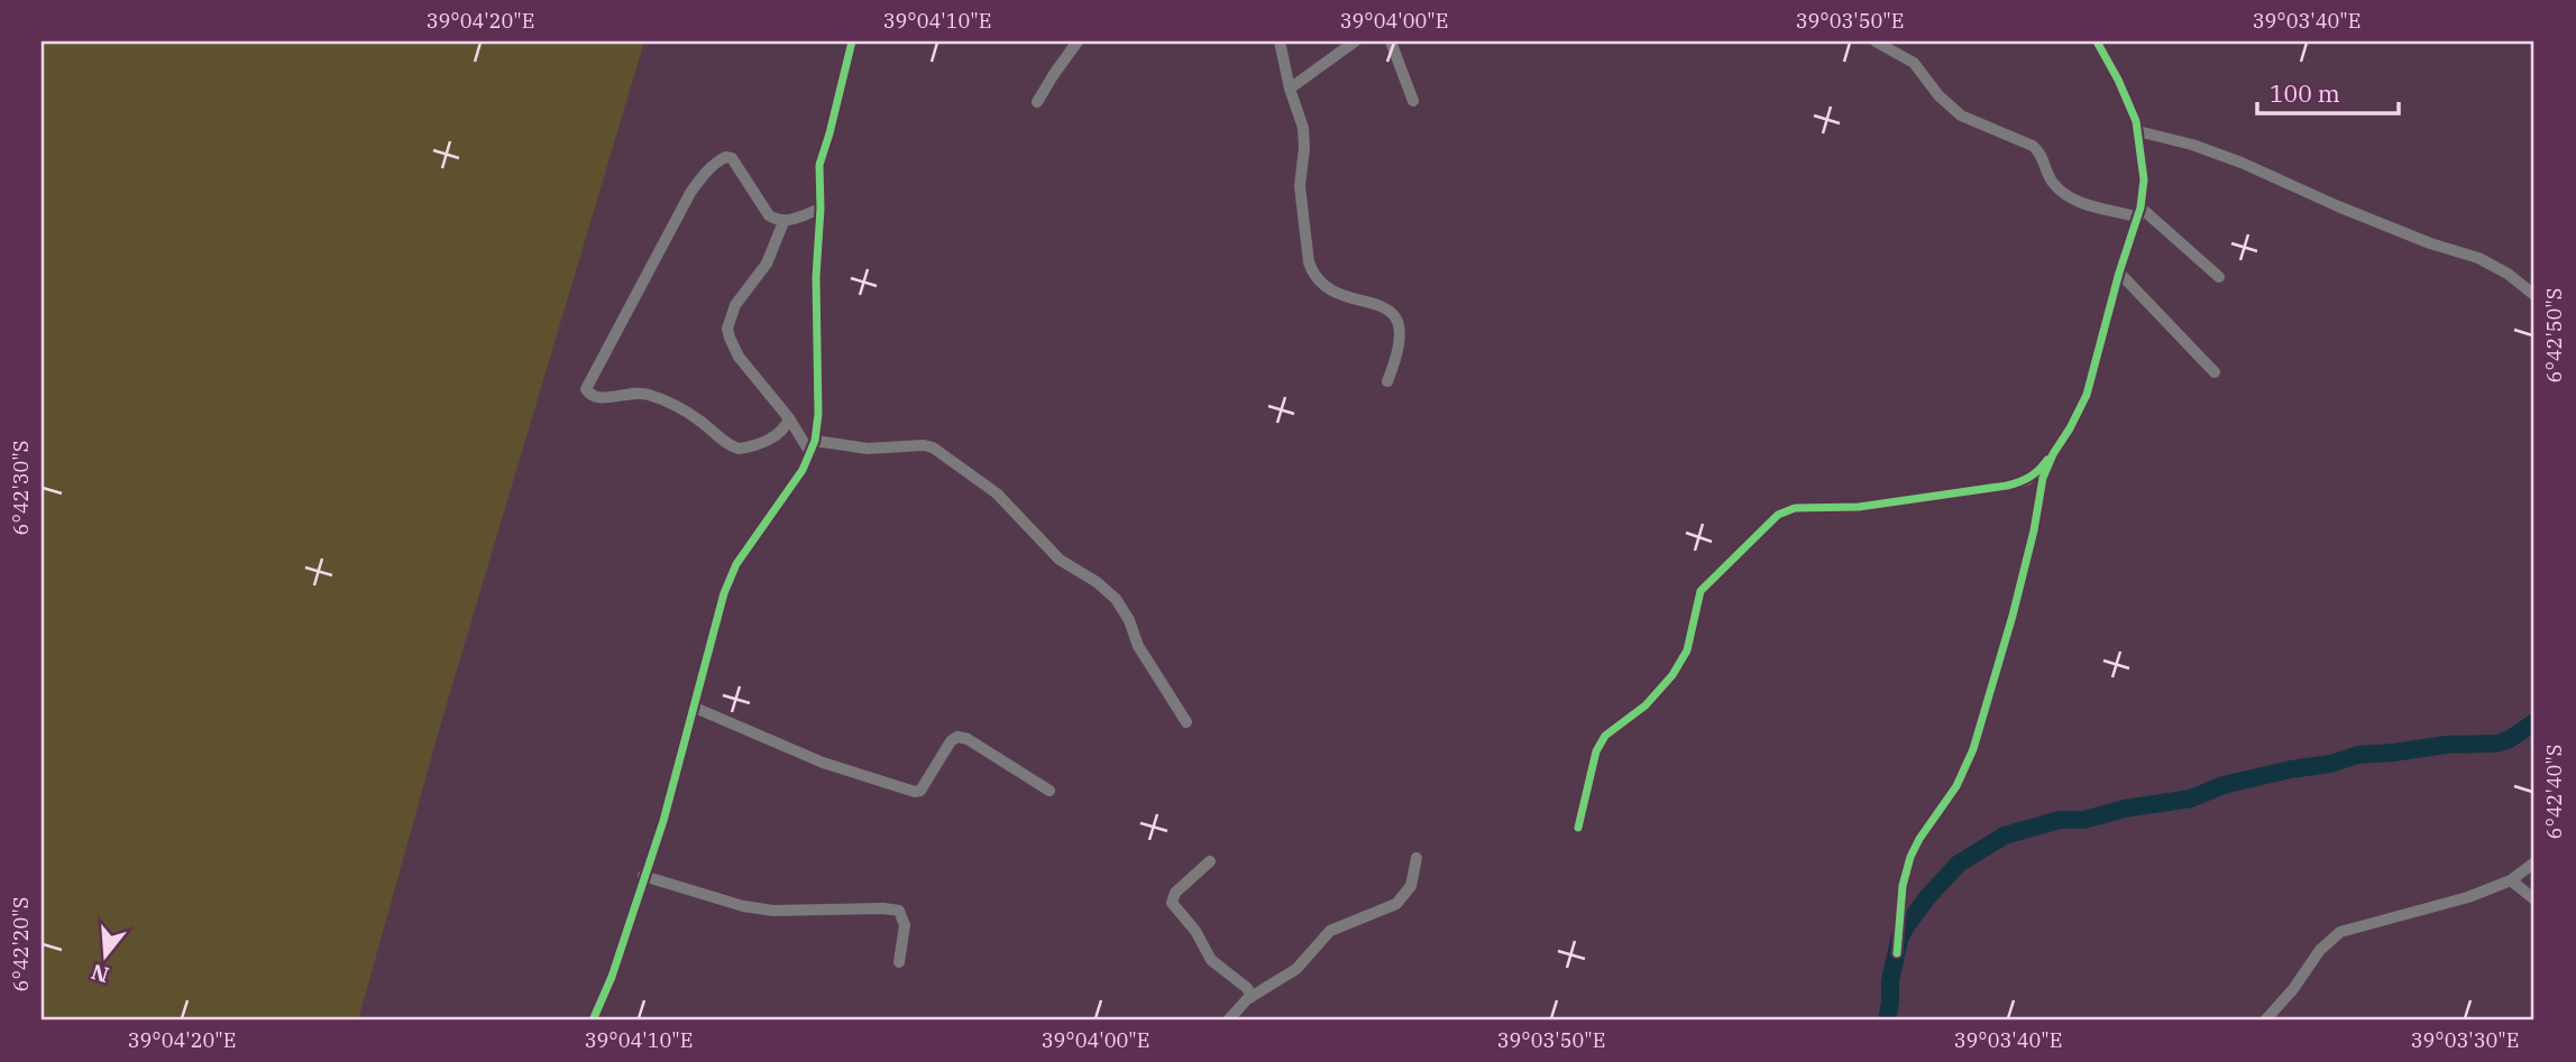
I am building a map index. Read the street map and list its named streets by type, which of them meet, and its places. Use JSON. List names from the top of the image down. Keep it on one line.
{"scale_bar":"100 m","north":"bottom","coordinates":["39°04'20\"E","39°04'10\"E","39°04'00\"E","39°03'50\"E","39°03'40\"E","6°42'50\"S","6°42'30\"S","6°42'40\"S","6°42'20\"S","39°03'30\"E"]}
